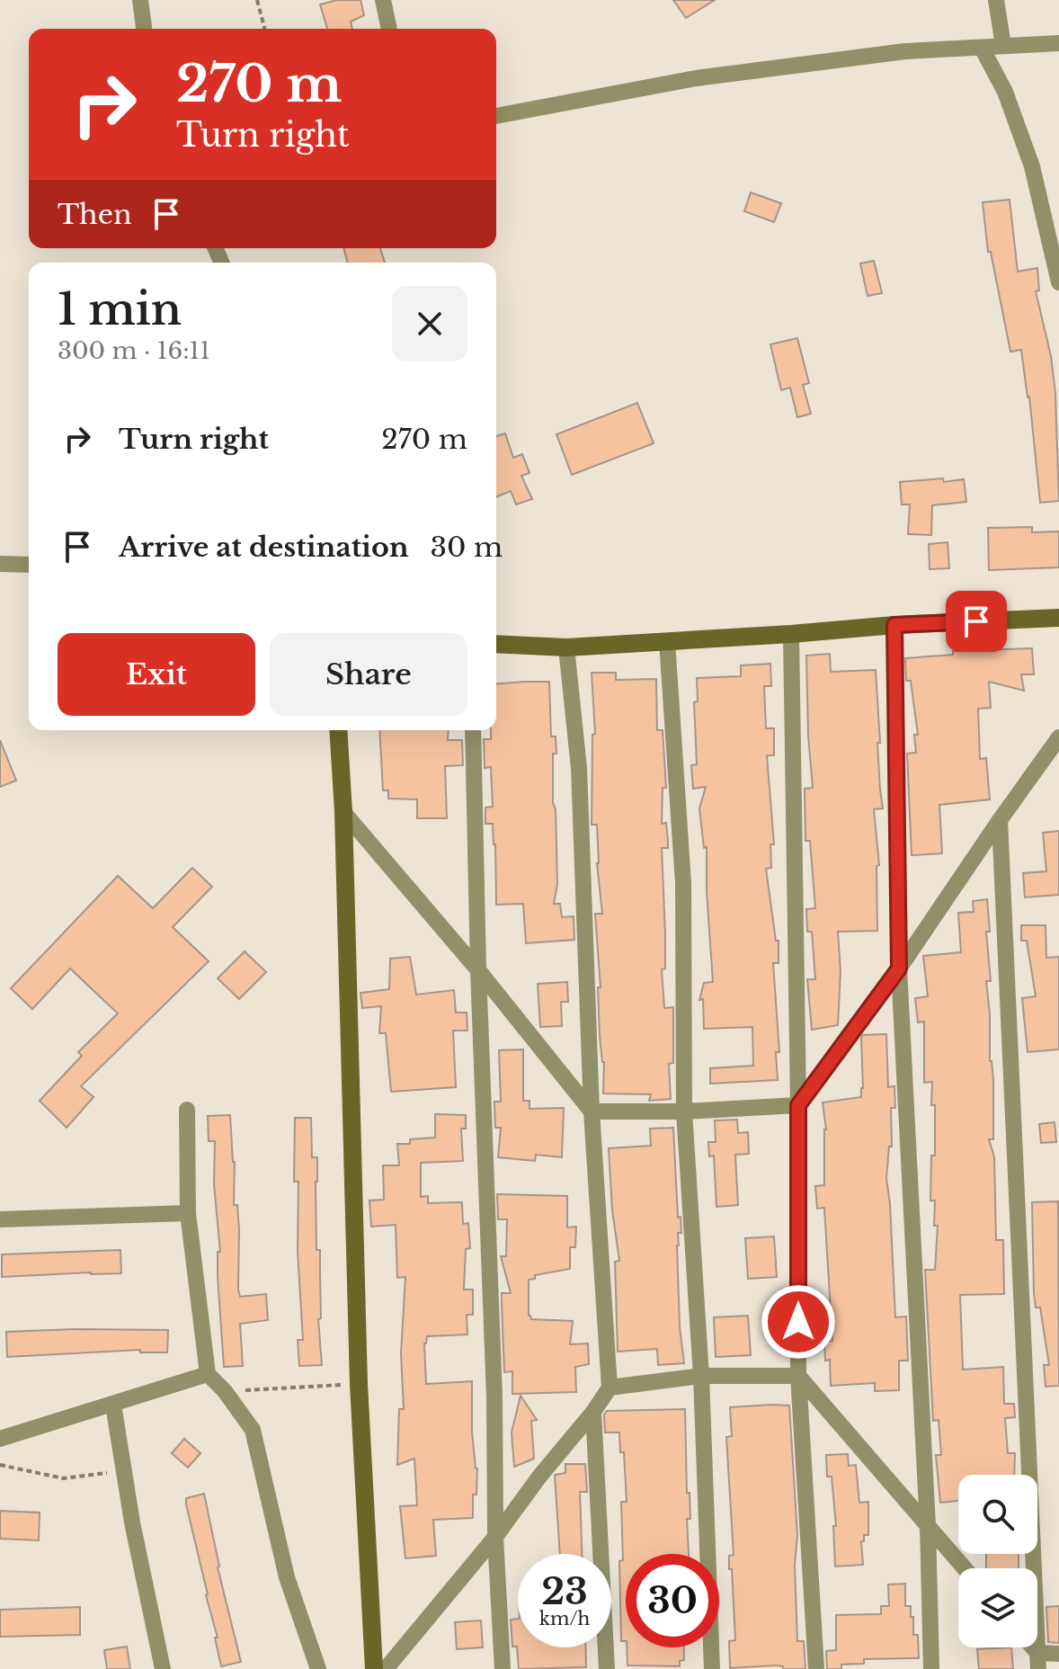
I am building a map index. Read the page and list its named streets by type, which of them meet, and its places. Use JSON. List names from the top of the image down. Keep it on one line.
{"page":{"turn":["270 m","Turn right"],"then":"Then","heading":["1 min","300 m · 16:11"],"list":[{"name":"Turn right","value":"270 m"},{"name":"Arrive at destination","value":"30 m"}],"buttons":["Exit","Share"],"speed":"23 km/h","limit":"30"}}
